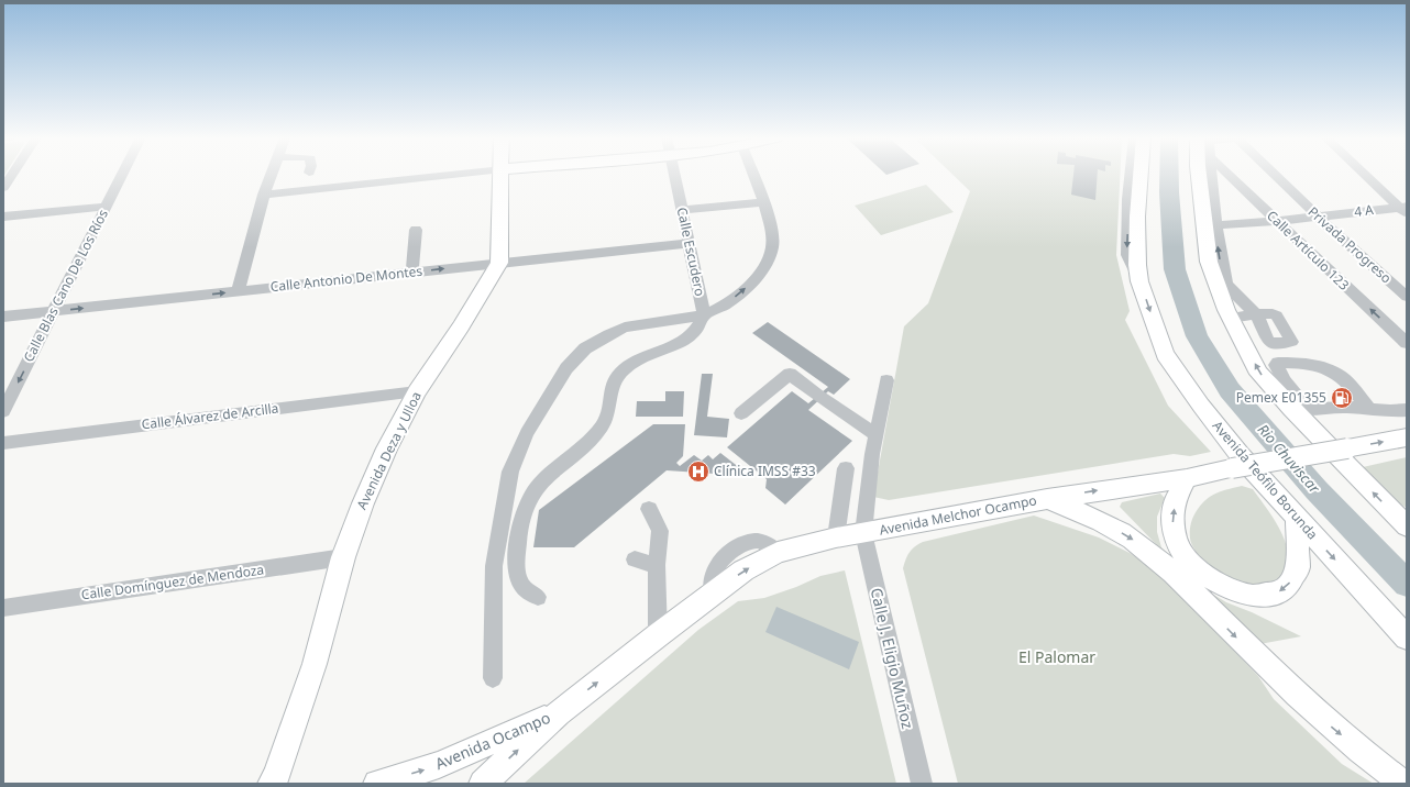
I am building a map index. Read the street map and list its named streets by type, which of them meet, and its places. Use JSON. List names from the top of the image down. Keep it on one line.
{"streets":{"main road":["Avenida Deza y Ulloa","Avenida Teófilo Borunda","Avenida Melchor Ocampo","Avenida Ocampo"],"street":["4 A","Privada Progreso","Calle Artículo 123","Calle Escudero","Calle Antonio De Montes","Calle Blas Cano De Los Ríos","Calle Álvarez de Arcilla","Calle Domínguez de Mendoza","Calle J. Eligio Muñoz"]},"crossings":[["4 A","Privada Progreso"],["4 A","Calle Artículo 123"],["Calle Escudero","Calle Antonio De Montes"],["Calle Antonio De Montes","Calle Blas Cano De Los Ríos"],["Calle Antonio De Montes","Avenida Deza y Ulloa"],["Calle Álvarez de Arcilla","Avenida Deza y Ulloa"],["Avenida Deza y Ulloa","Calle Domínguez de Mendoza"],["Avenida Melchor Ocampo","Calle J. Eligio Muñoz"],["Avenida Melchor Ocampo","Avenida Ocampo"]],"one_way":["Calle Artículo 123","Calle Blas Cano De Los Ríos","Avenida Teófilo Borunda","Avenida Melchor Ocampo","Avenida Ocampo"],"water":["Rio Chuviscar"],"parks":["El Palomar"],"places":{"fuel station":["Pemex E01355"],"hospital":["Clínica IMSS #33"]}}
